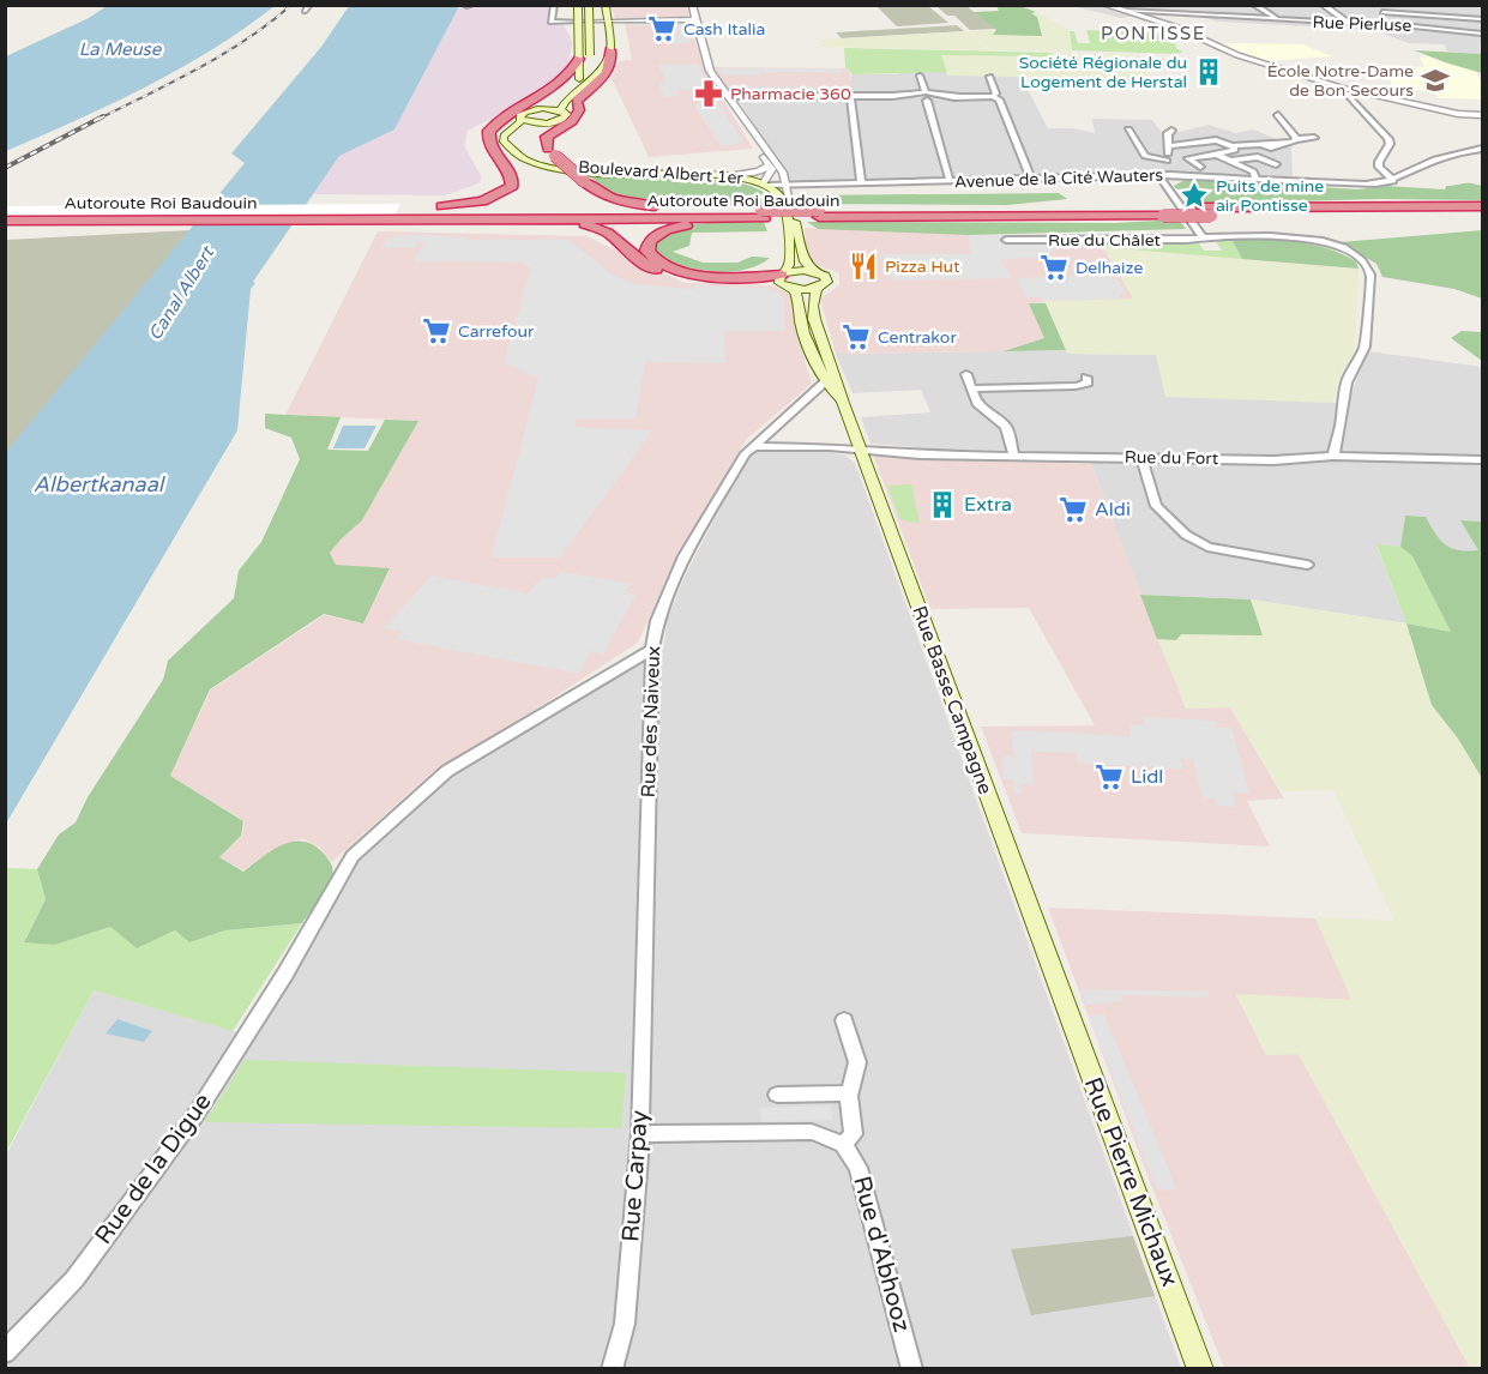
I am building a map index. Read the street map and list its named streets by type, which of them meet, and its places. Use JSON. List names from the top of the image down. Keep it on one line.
{"streets":{"highway":["Autoroute Roi Baudouin"],"main road":["Boulevard Albert 1er","Rue Basse Campagne","Rue Pierre Michaux"],"street":["Rue Pierluse","Avenue de la Cité Wauters","Rue du Châlet","Rue du Fort","Rue des Naiveux","Rue de la Digue","Rue Carpay","Rue d'Abhooz"]},"crossings":[["Boulevard Albert 1er","Avenue de la Cité Wauters"],["Avenue de la Cité Wauters","Rue Basse Campagne"],["Rue du Châlet","Rue du Fort"],["Rue du Fort","Rue Basse Campagne"],["Rue Basse Campagne","Rue des Naiveux"],["Rue Basse Campagne","Rue Pierre Michaux"],["Rue des Naiveux","Rue de la Digue"],["Rue des Naiveux","Rue Carpay"]],"districts":["PONTISSE"],"water":["La Meuse","Canal Albert","Albertkanaal"],"places":{"supermarket":["Cash Italia","Delhaize","Carrefour","Centrakor","Aldi","Lidl"],"building":["Société Régionale du Logement de Herstal","Extra"],"school or university":["École Notre-Dame de Bon Secours"],"pharmacy":["Pharmacie 360"],"place":["Puits de mine air Pontisse"],"restaurant":["Pizza Hut"]}}
